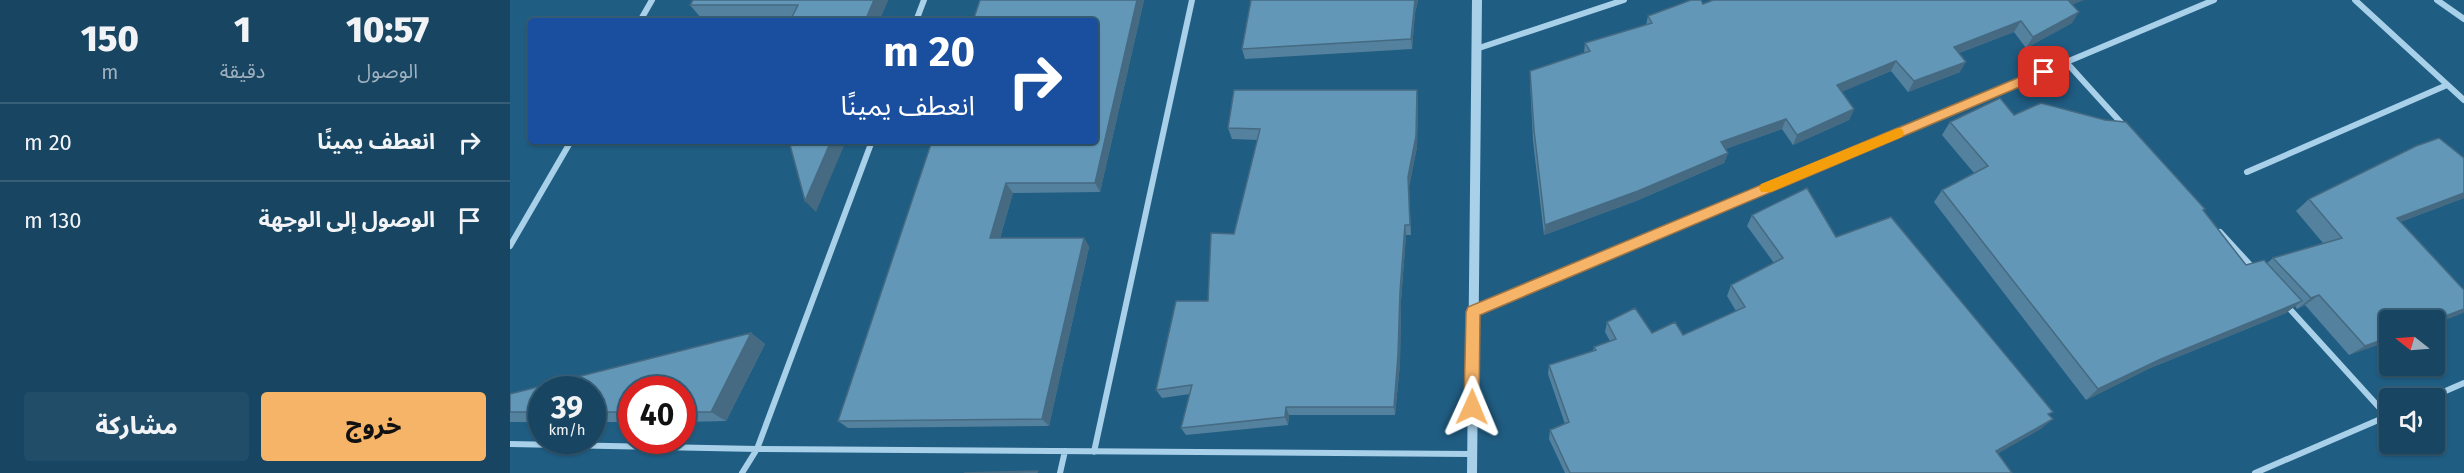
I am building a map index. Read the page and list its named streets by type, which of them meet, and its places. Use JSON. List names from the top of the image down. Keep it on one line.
{"north":"left","page":{"eta":["10:57","الوصول","1","دقيقة","150","m"],"turn":["20 m","انعطف يمينًا"],"list":[{"name":"انعطف يمينًا","value":"20 m"},{"name":"الوصول إلى الوجهة","value":"130 m"}],"speed":"39 km/h","limit":"40","buttons":["خروج","مشاركة"]}}
